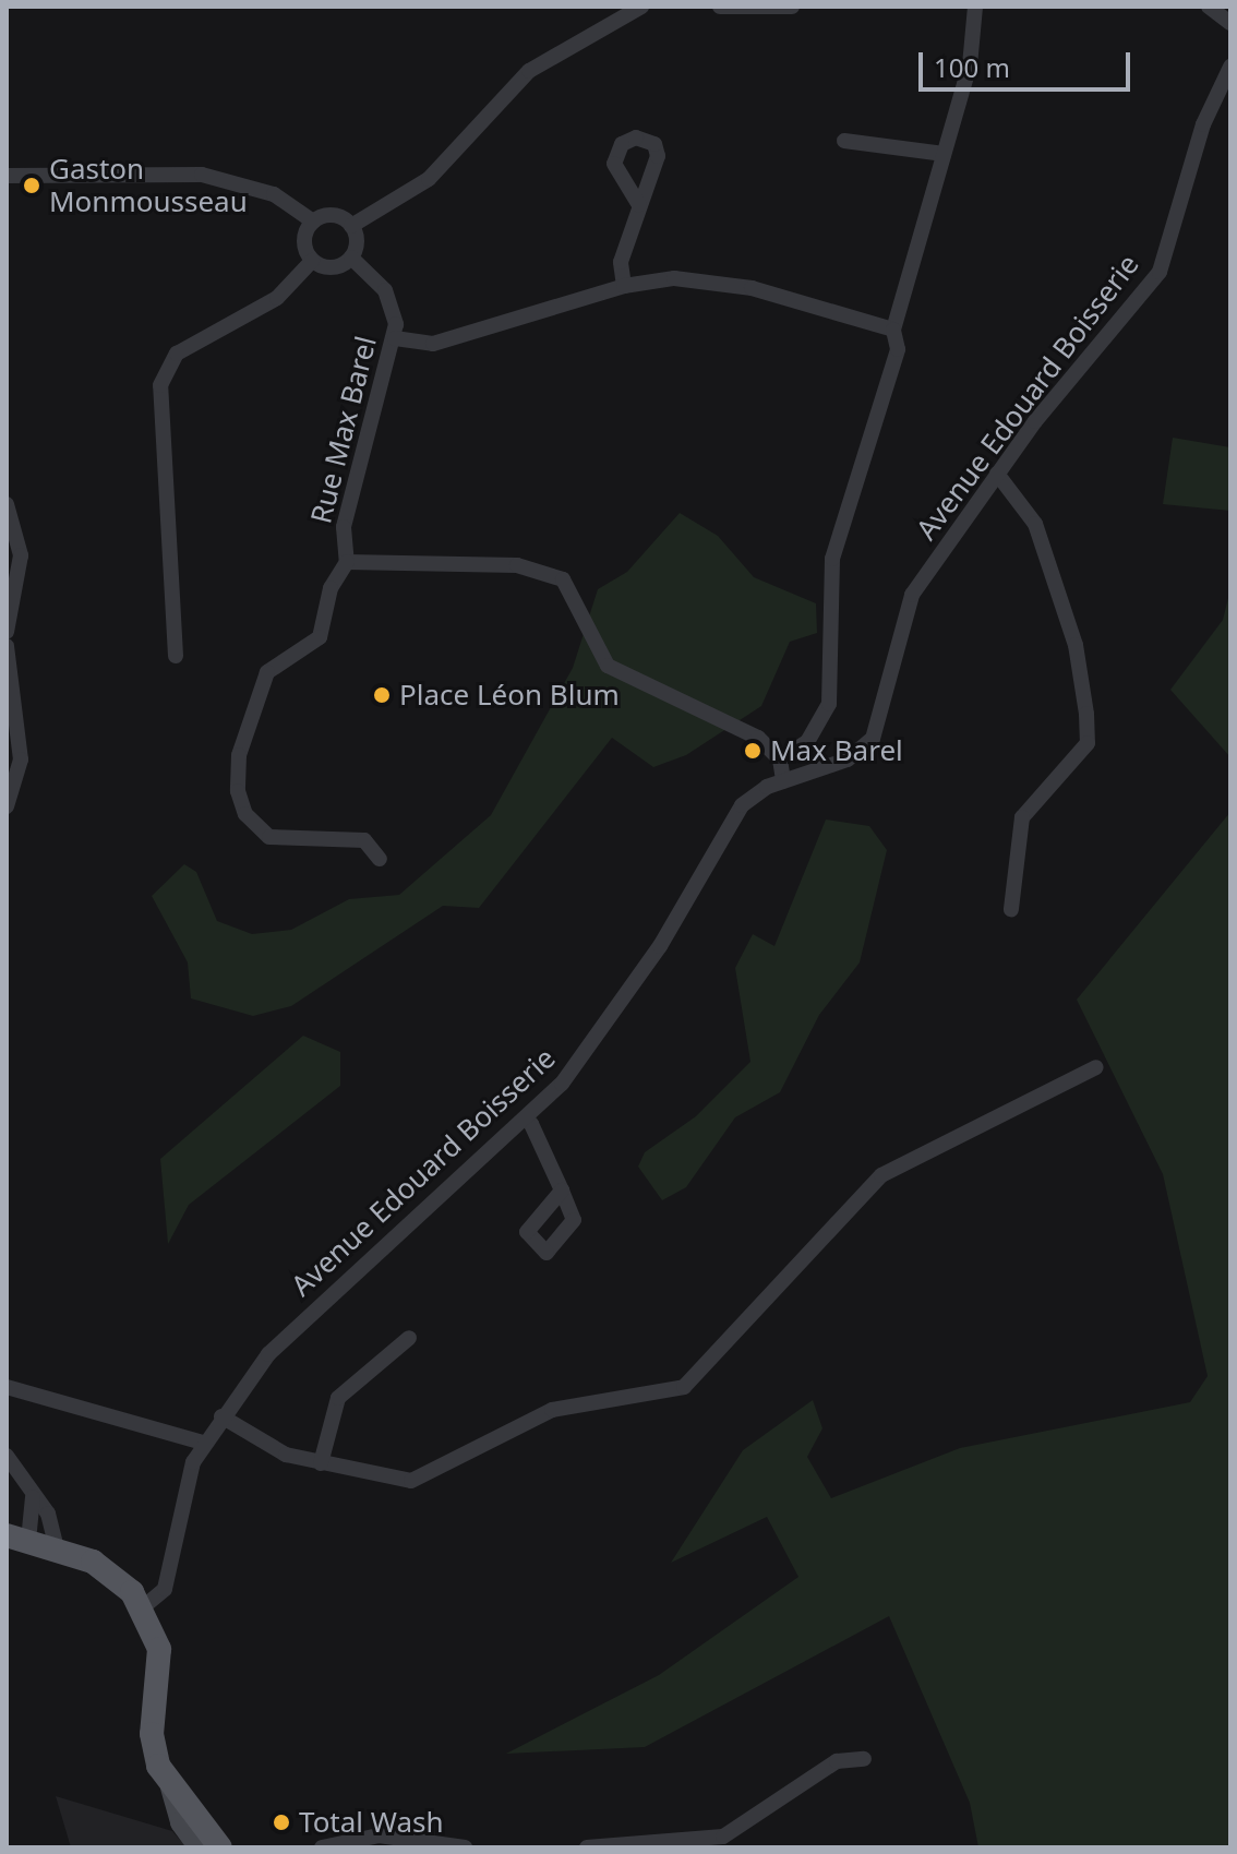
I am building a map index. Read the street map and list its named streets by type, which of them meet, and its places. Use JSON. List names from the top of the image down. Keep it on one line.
{"streets":{"street":["Avenue Edouard Boisserie","Rue Max Barel"]},"places":["Gaston Monmousseau","Place Léon Blum","Max Barel","Total Wash"],"scale_bar":"100 m"}
